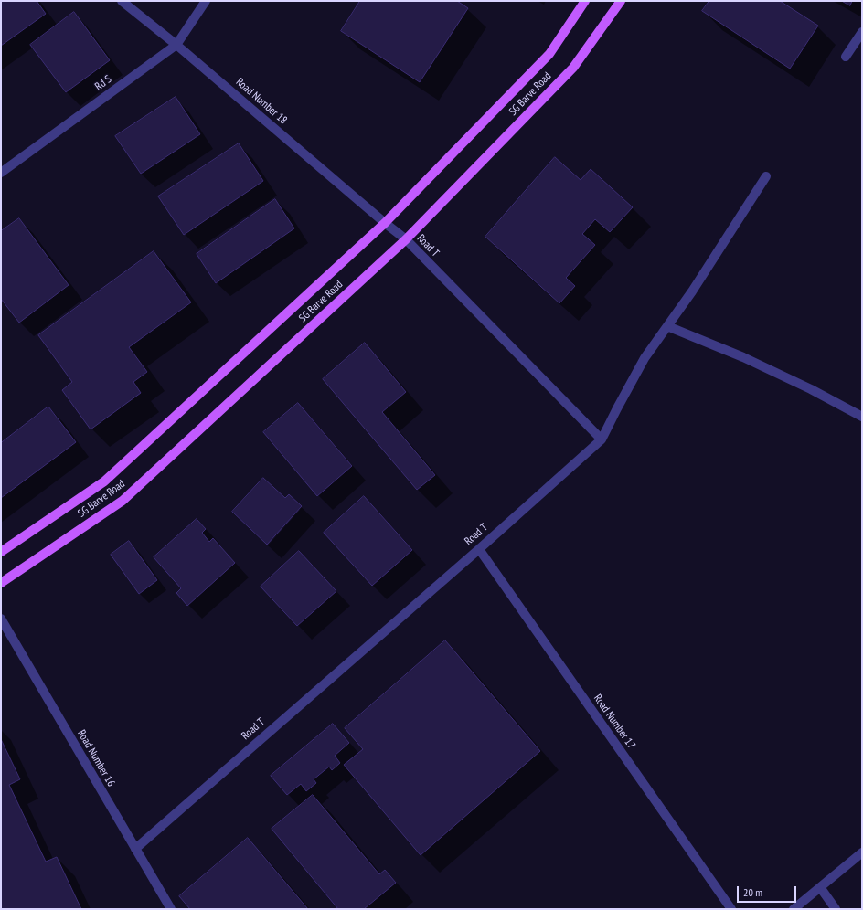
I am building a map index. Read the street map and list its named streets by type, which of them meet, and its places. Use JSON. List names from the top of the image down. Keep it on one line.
{"streets":{"main road":["SG Barve Road"],"street":["Rd S","Road Number 18","Road T","Road Number 17","Road Number 16"]},"crossings":[["Rd S","Road Number 18"],["SG Barve Road","Road Number 18"],["SG Barve Road","Road T"],["Road Number 18","Road T"],["Road T","Road Number 17"],["Road T","Road Number 16"]],"scale_bar":"20 m"}
